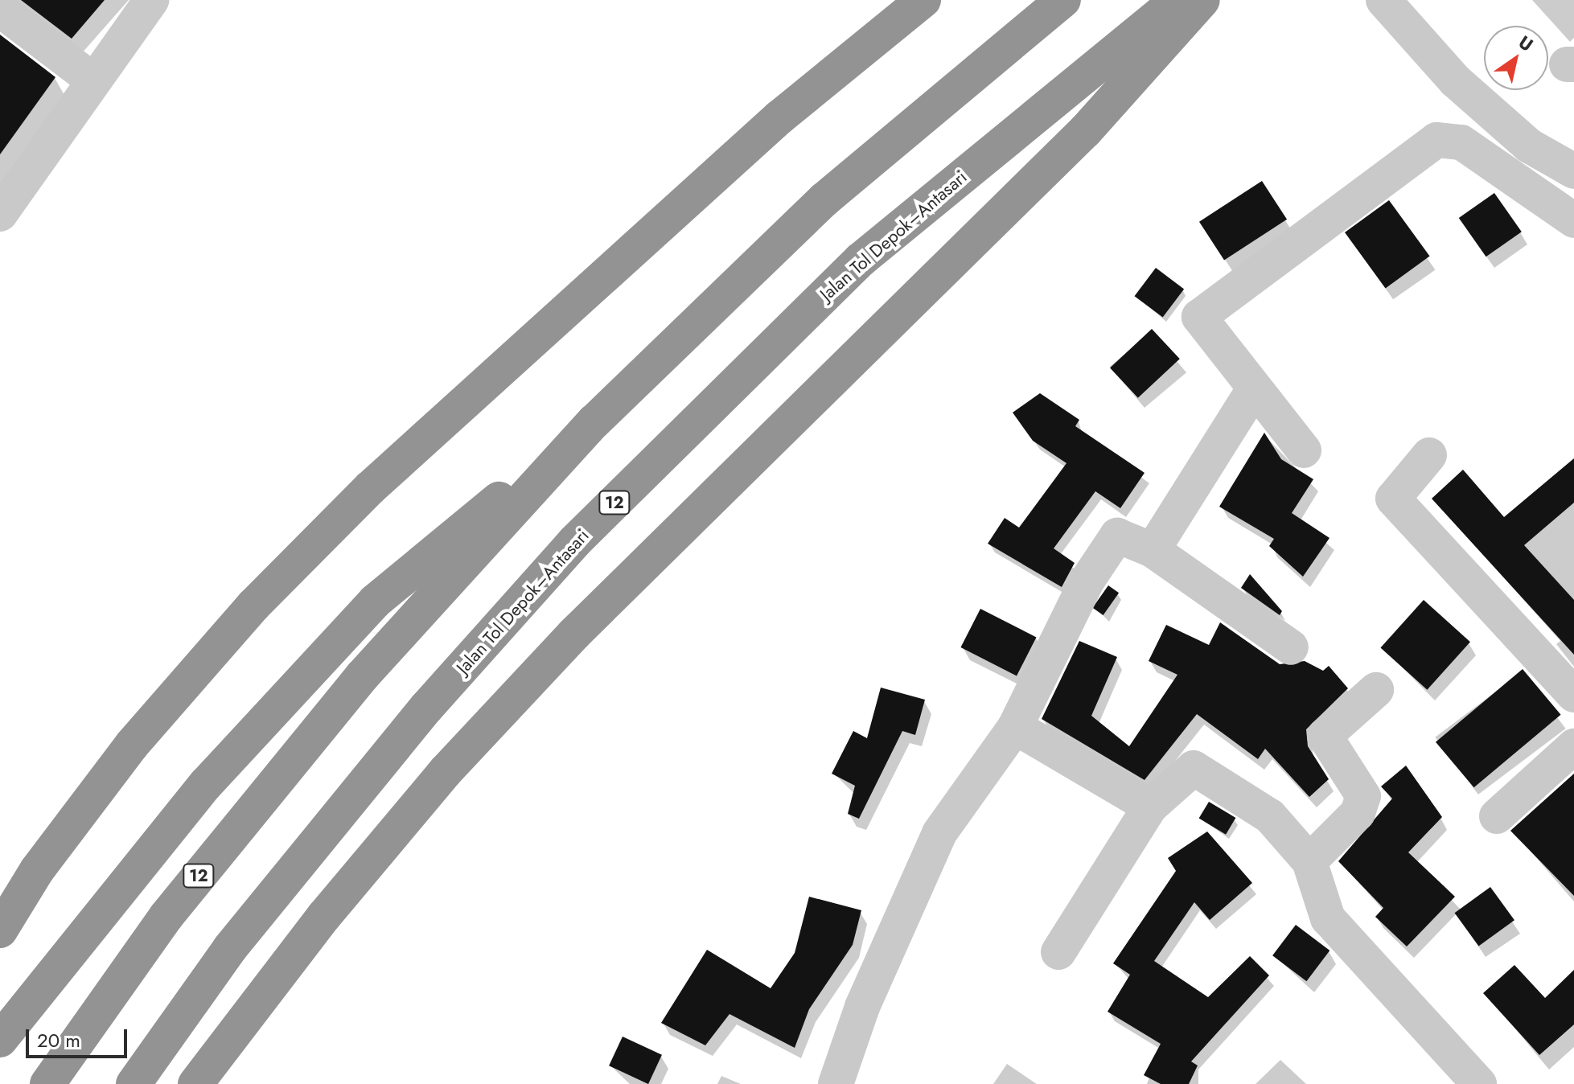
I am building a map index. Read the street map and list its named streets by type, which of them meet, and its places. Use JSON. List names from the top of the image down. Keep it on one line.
{"streets":{"highway":["Jalan Tol Depok–Antasari","12"]},"scale_bar":"20 m","north":"top right"}
